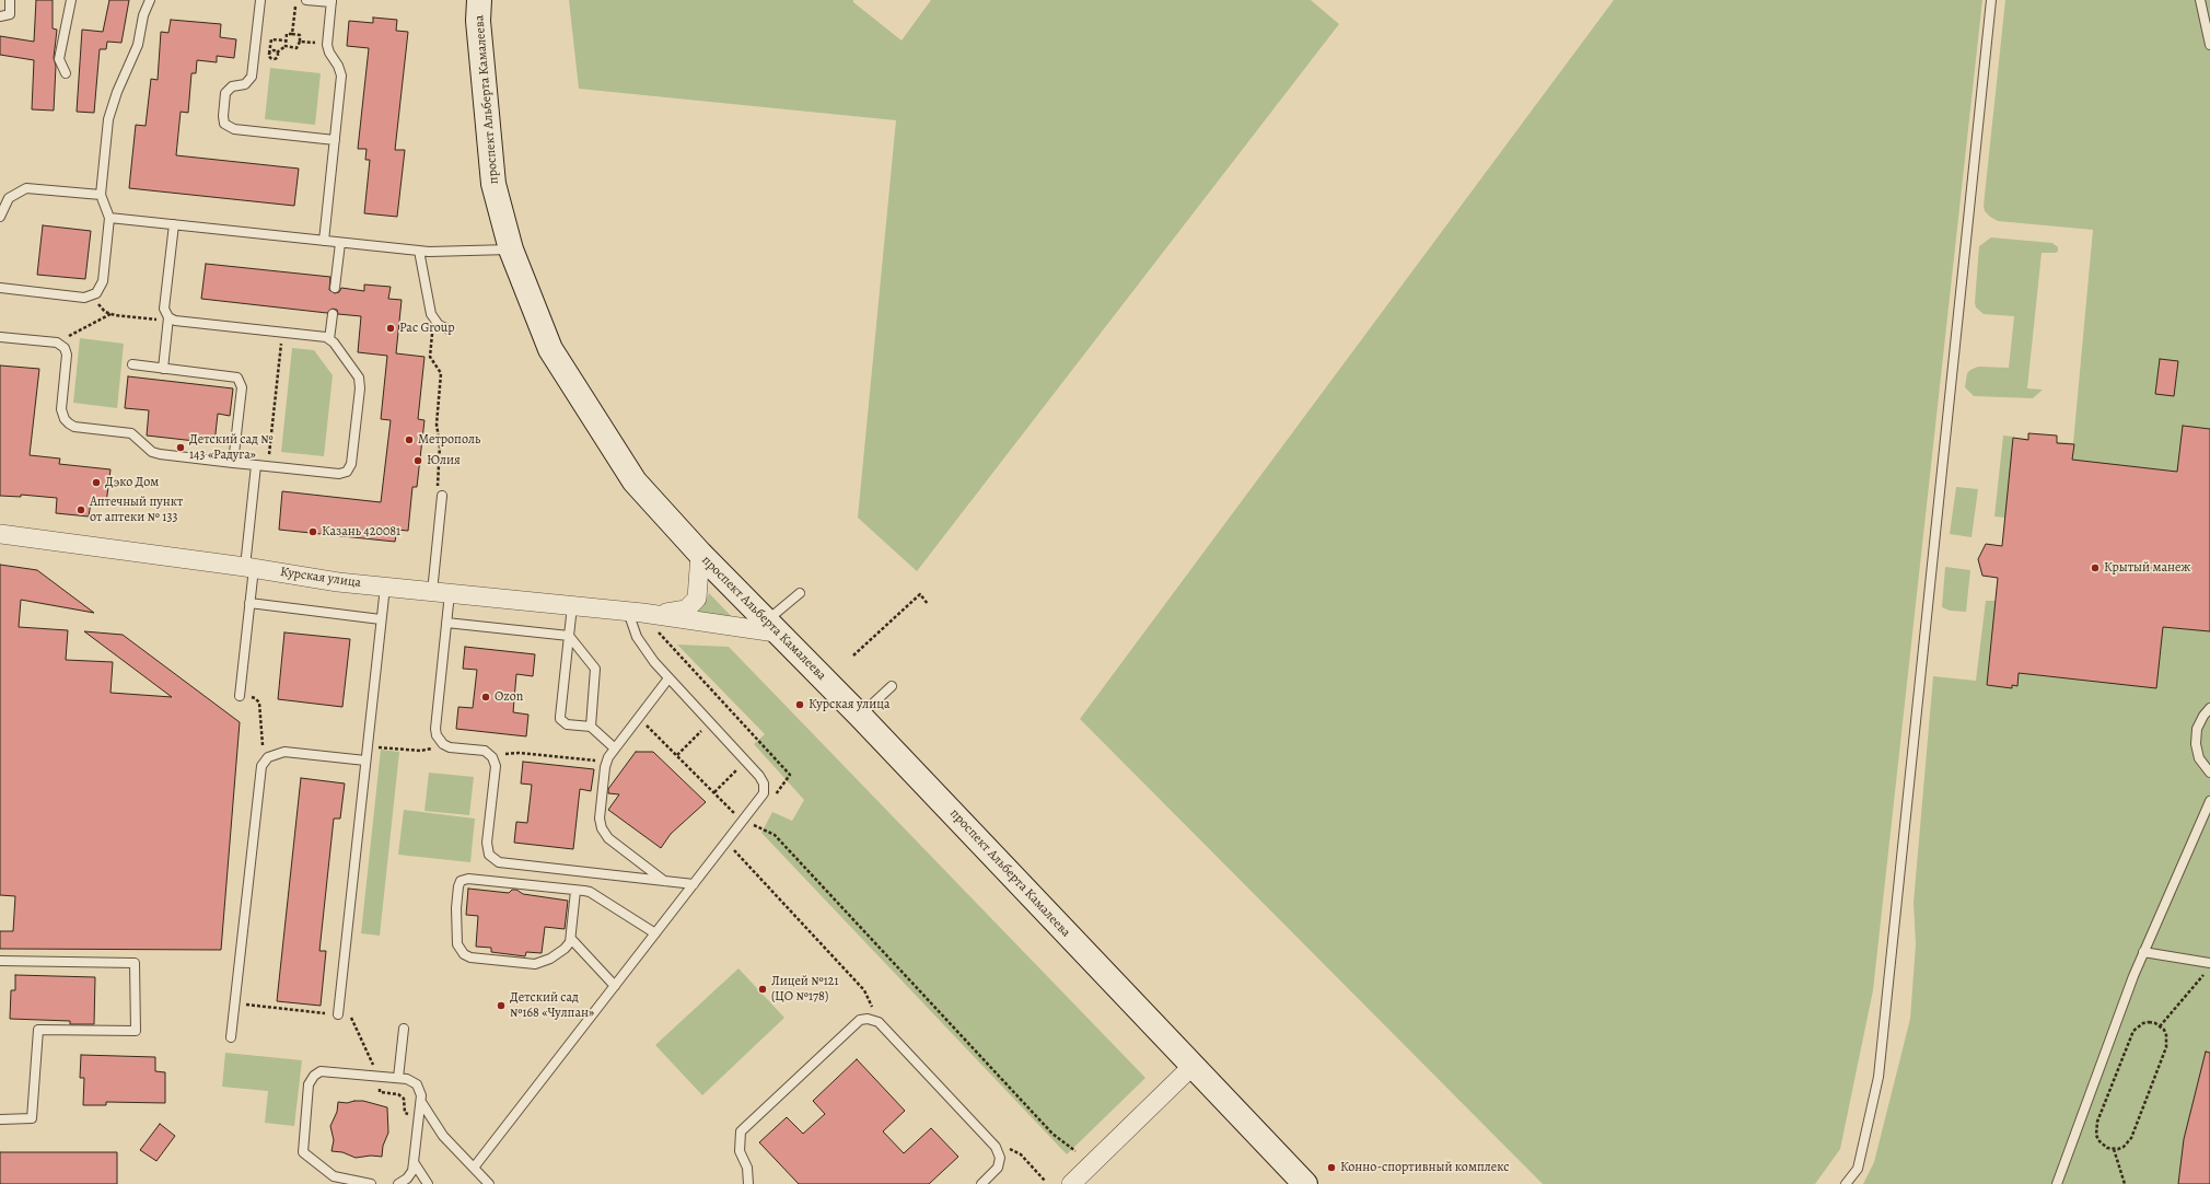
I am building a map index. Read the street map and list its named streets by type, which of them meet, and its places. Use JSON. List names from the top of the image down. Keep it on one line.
{"streets":{"main road":["проспект Альберта Камалеева"],"street":["Курская улица"]},"crossings":[["проспект Альберта Камалеева","Курская улица"]],"places":["Pac Group","Метрополь","Детский сад № 143 «Радуга»","Юлия","Дэко Дом","Аптечный пункт от аптеки № 133","Казань 420081","Крытый манеж","Ozon","Курская улица","Лицей №121 (ЦО №178)","Детский сад №168 «Чулпан»","Конно-спортивный комплекс"]}
